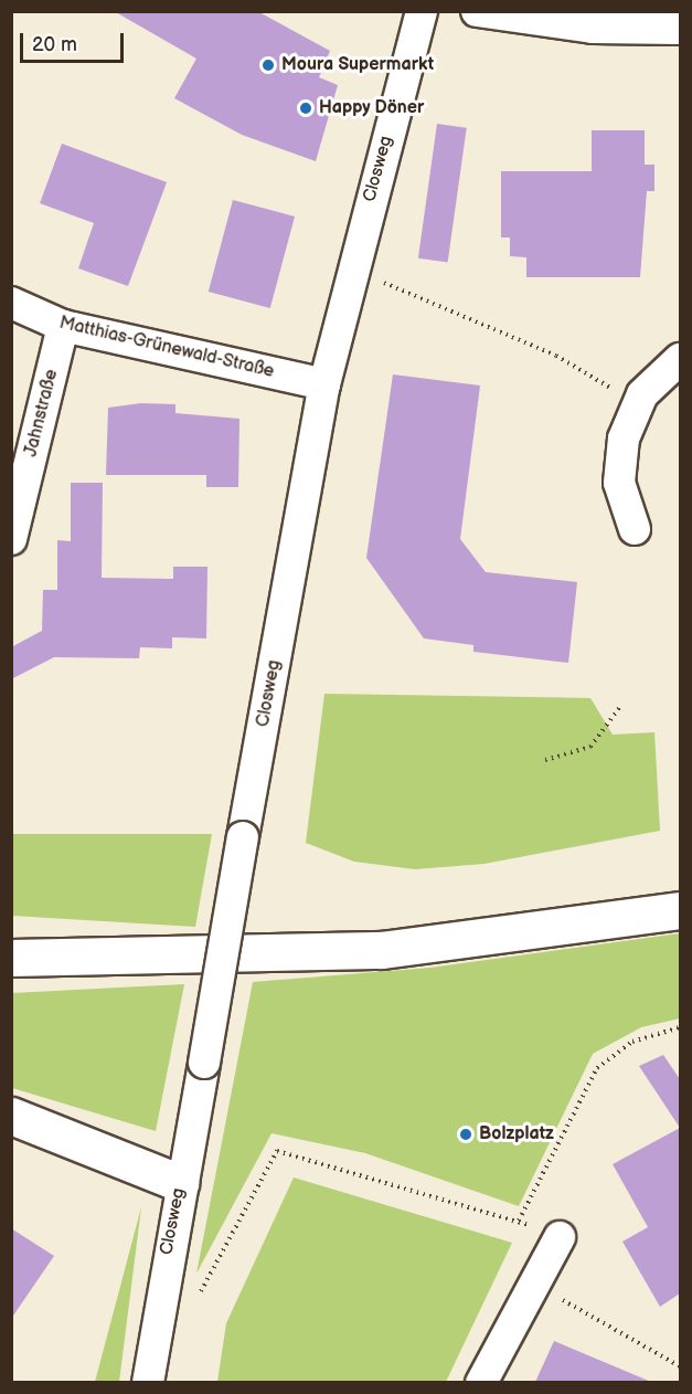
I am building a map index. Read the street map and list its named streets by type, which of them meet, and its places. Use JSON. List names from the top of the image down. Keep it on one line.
{"streets":{"street":["Closweg","Matthias-Grünewald-Straße","Jahnstraße"]},"crossings":[["Closweg","Matthias-Grünewald-Straße"],["Matthias-Grünewald-Straße","Jahnstraße"]],"places":["Moura Supermarkt","Happy Döner","Bolzplatz"],"scale_bar":"20 m"}
